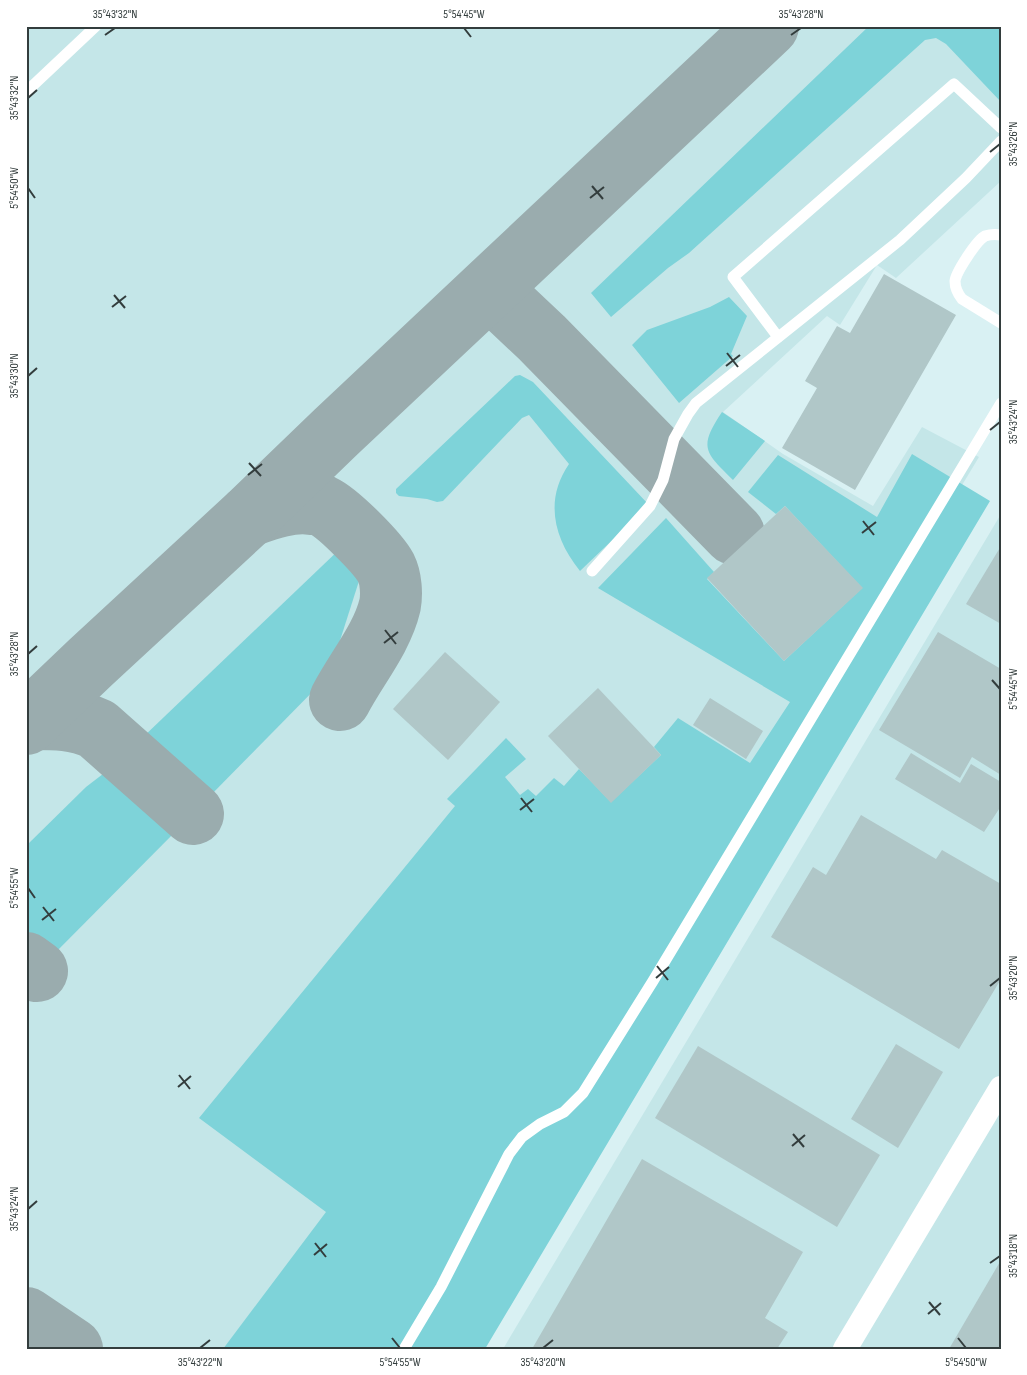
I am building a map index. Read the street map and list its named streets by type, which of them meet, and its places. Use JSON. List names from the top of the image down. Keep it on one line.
{"coordinates":["35°43'32\"N","5°54'45\"W","35°43'28\"N","35°43'26\"N","5°54'50\"W","35°43'30\"N","35°43'24\"N","5°54'55\"W","35°43'20\"N","35°43'18\"N","35°43'22\"N"]}
